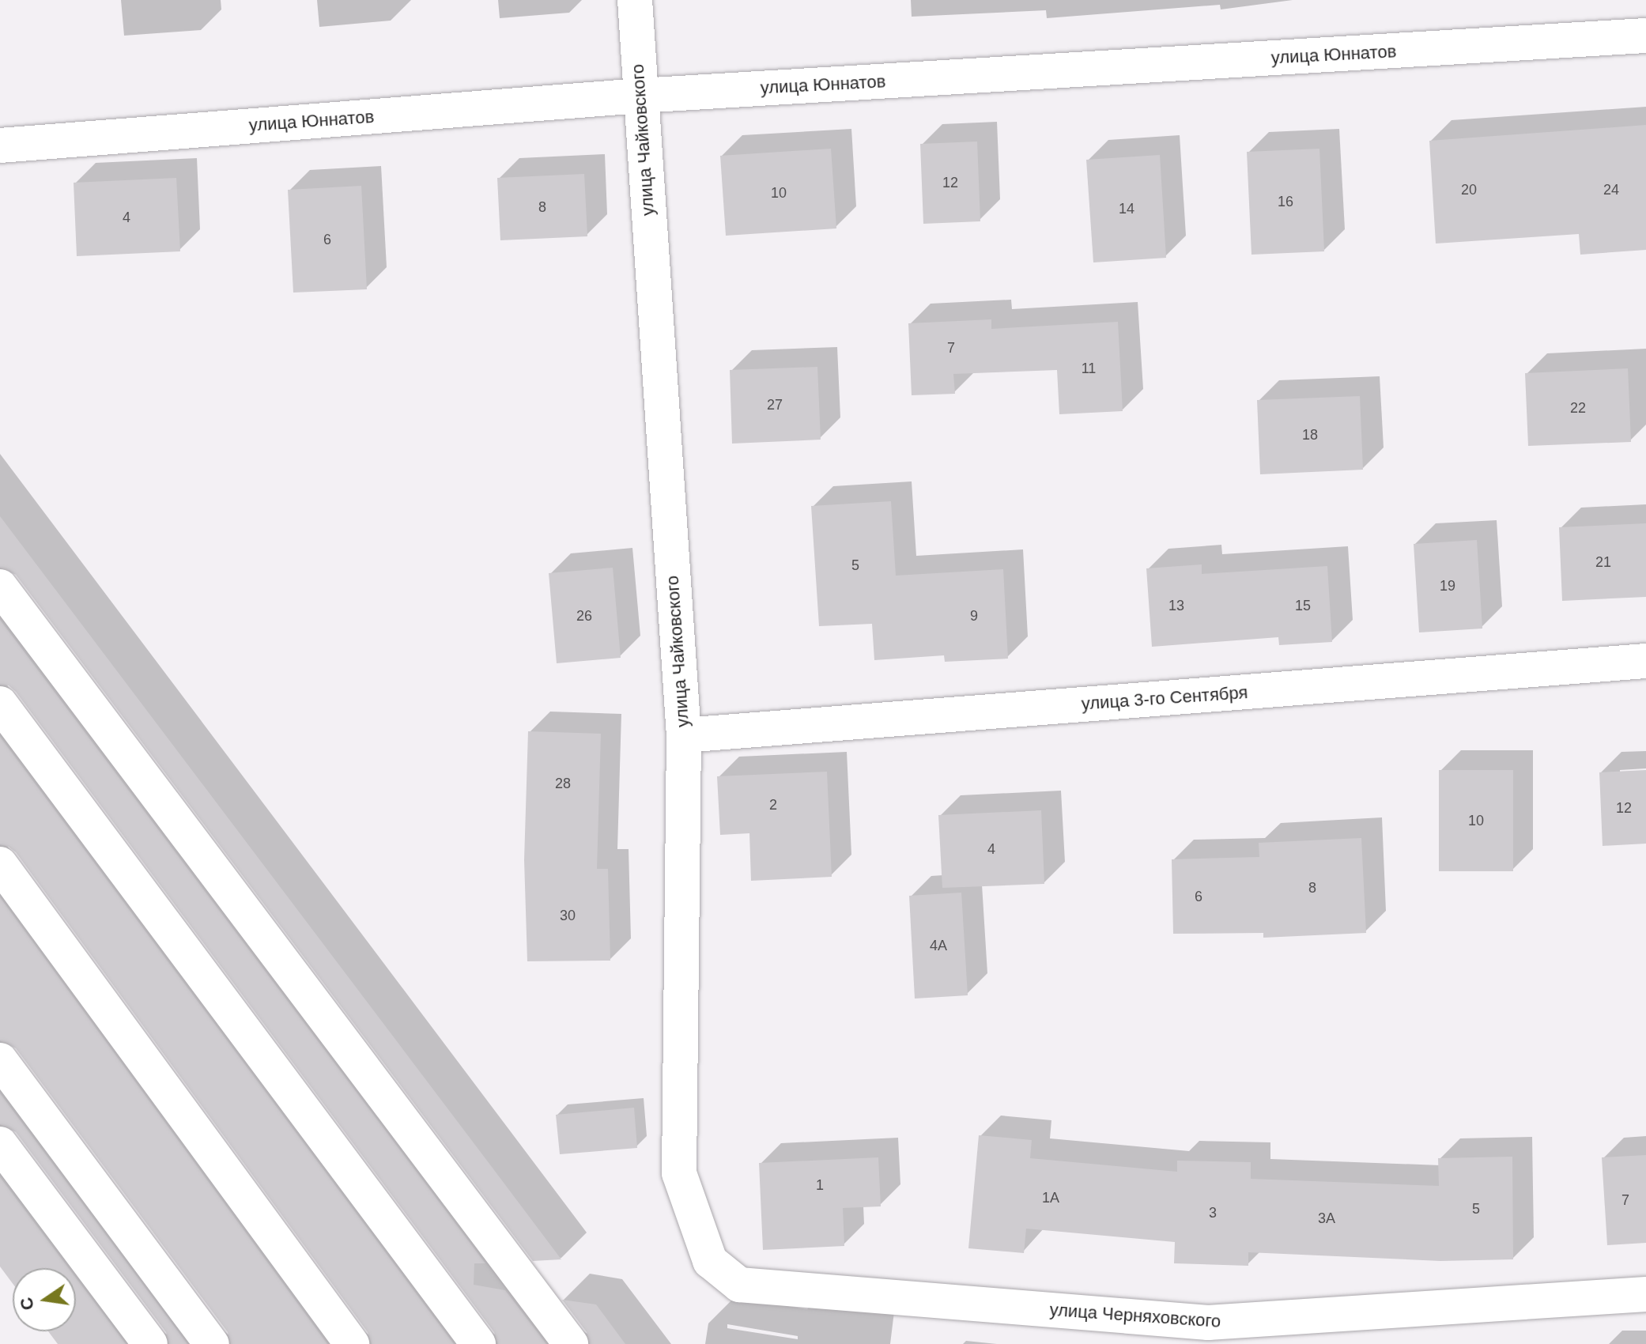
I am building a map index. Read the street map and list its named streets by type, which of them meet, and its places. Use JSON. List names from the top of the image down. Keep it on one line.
{"streets":{"street":["улица Юннатов","улица Чайковского","улица 3-го Сентября","улица Черняховского"]},"crossings":[["улица Юннатов","улица Чайковского"],["улица Чайковского","улица 3-го Сентября"],["улица Чайковского","улица Черняховского"]],"house_numbers":["12","20","24","10","16","8","14","4","6","7","11","27","22","18","21","5","19","13","15","26","9","28","2","12","10","4","8","6","30","4А","1","1А","7","5","3","3А"],"north":"left"}
